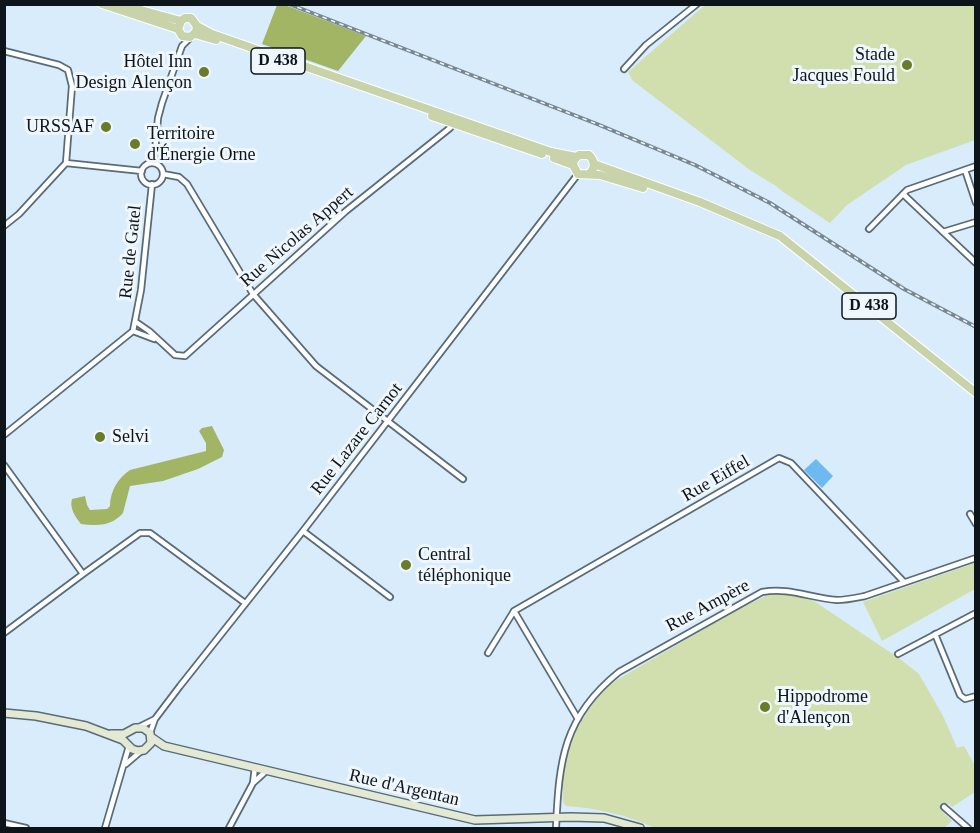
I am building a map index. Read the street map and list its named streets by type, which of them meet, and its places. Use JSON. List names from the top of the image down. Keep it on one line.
{"streets":{"main road":["D 438","Rue d'Argentan"],"street":["Rue Nicolas Appert","Rue de Gatel","Rue Lazare Carnot","Rue Eiffel","Rue Ampère"]},"crossings":[["D 438","Rue Nicolas Appert"],["D 438","Rue Lazare Carnot"],["Rue Nicolas Appert","Rue de Gatel"],["Rue Lazare Carnot","Rue d'Argentan"],["Rue Eiffel","Rue Ampère"],["Rue Ampère","Rue d'Argentan"]],"places":["Stade Jacques Fould","Hôtel Inn Design Alençon","URSSAF","Territoire d'Énergie Orne","Selvi","Central téléphonique","Hippodrome d'Alençon"]}
